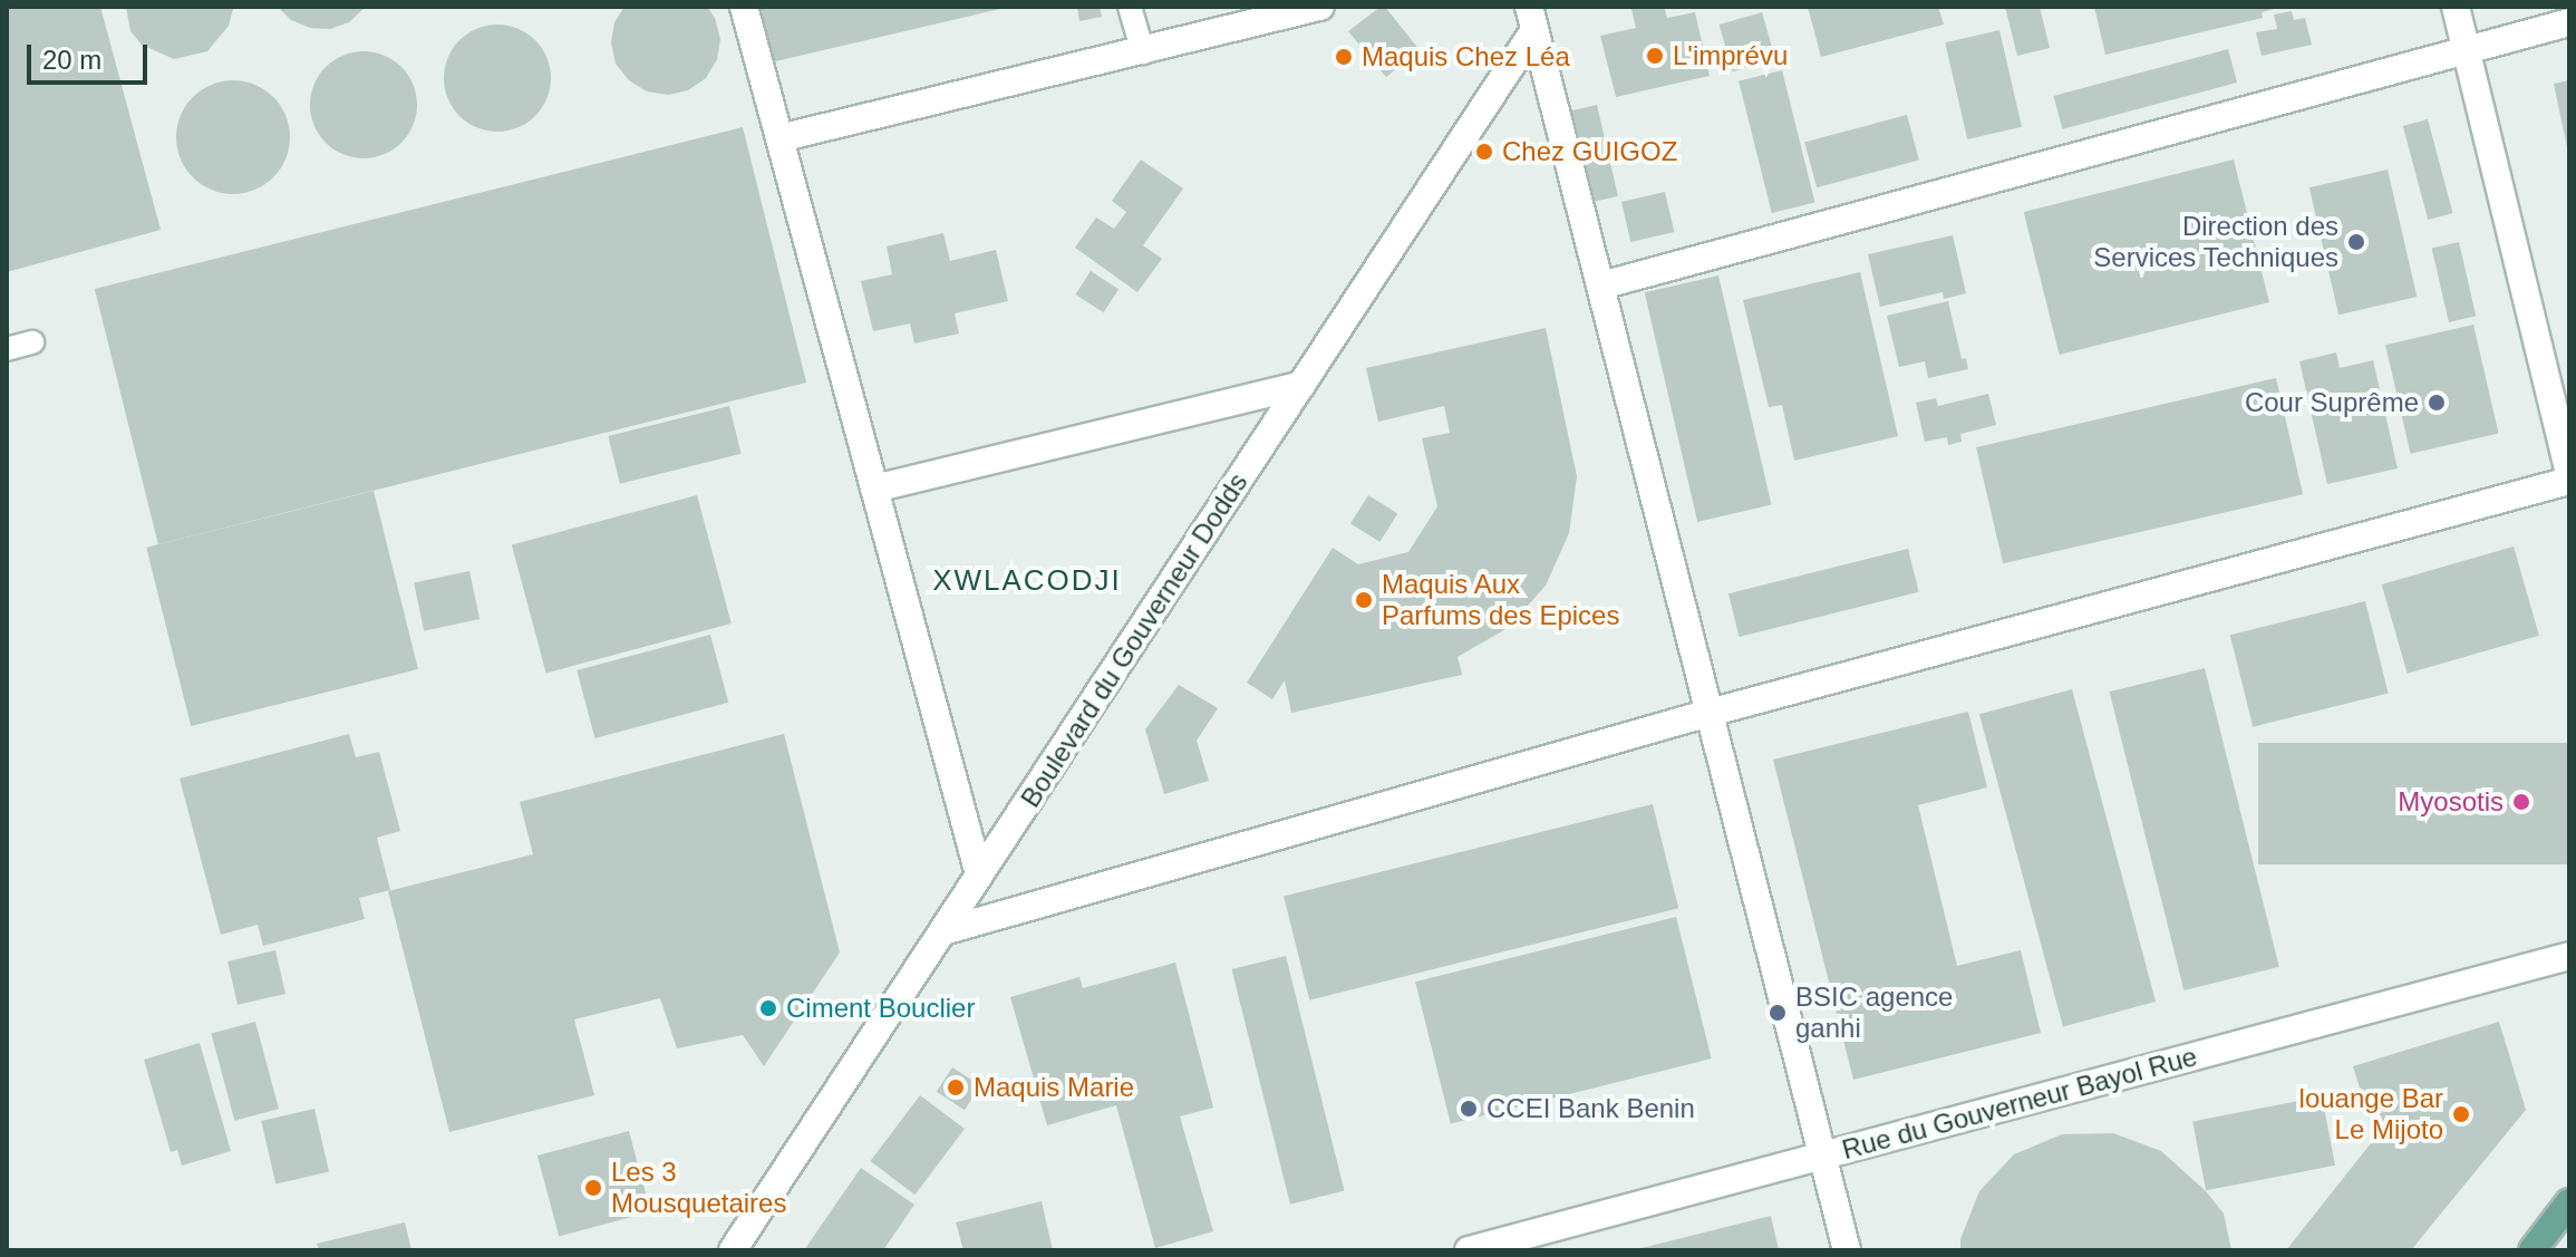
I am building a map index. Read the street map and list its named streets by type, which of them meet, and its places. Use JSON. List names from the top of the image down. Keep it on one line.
{"streets":{"street":["Boulevard du Gouverneur Dodds","Rue du Gouverneur Bayol Rue"]},"districts":["XWLACODJI"],"places":["L'imprévu","Maquis Chez Léa","Chez GUIGOZ","Direction des Services Techniques","Cour Suprême","Maquis Aux Parfums des Epices","Myosotis","Ciment Bouclier","BSIC agence ganhi","Maquis Marie","CCEI Bank Benin","louange Bar Le Mijoto","Les 3 Mousquetaires"],"scale_bar":"20 m"}
